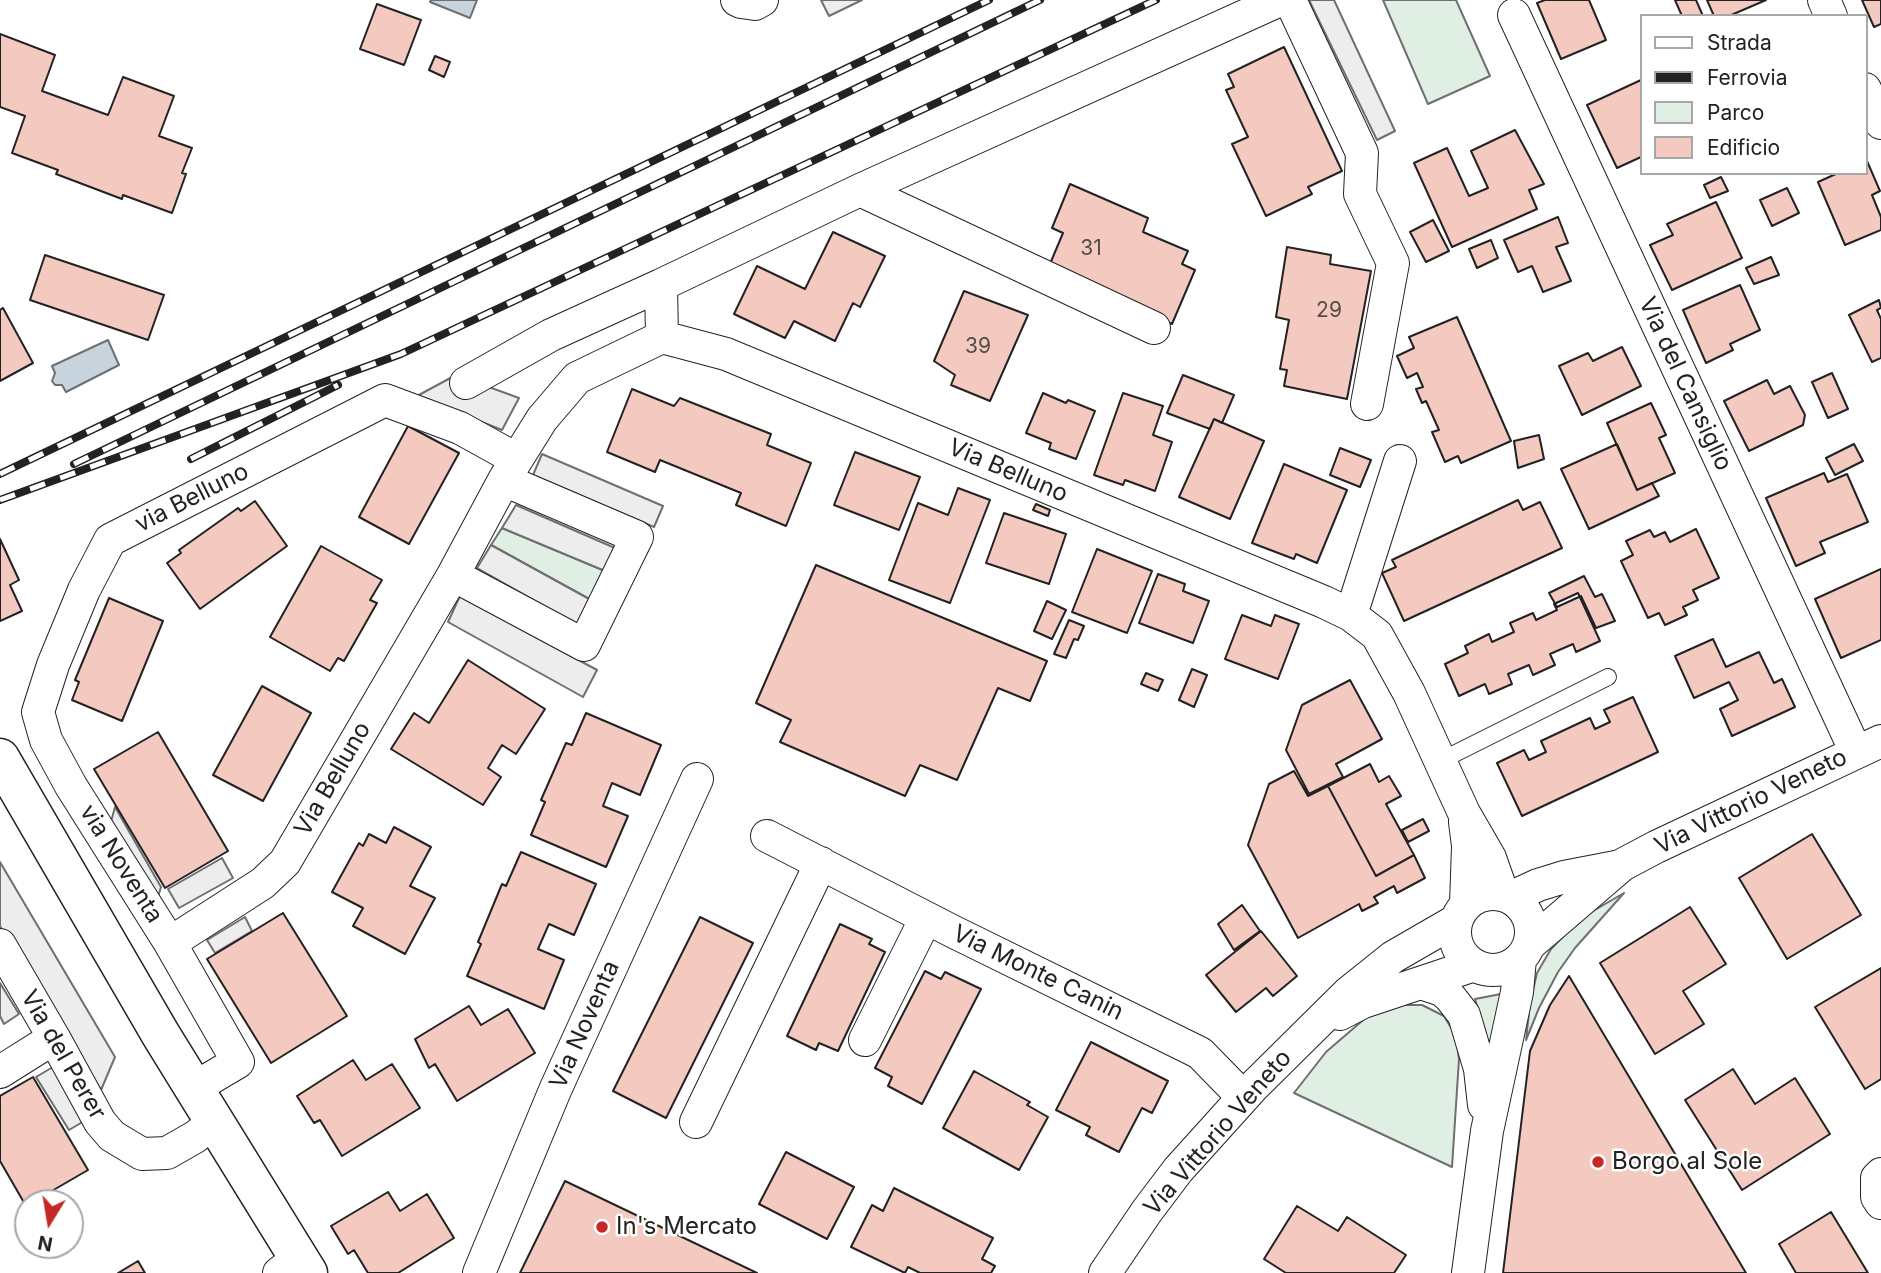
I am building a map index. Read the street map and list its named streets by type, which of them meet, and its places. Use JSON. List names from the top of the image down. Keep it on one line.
{"streets":{"street":["Via del Cansiglio","Via Belluno","via Belluno","Via Vittorio Veneto","via Noventa","Via Monte Canin","Via Noventa","Via del Perer"]},"crossings":[["Via del Cansiglio","Via Vittorio Veneto"],["Via Belluno","via Belluno"],["Via Belluno","Via Vittorio Veneto"],["Via Belluno","via Noventa"],["Via Belluno","Via Noventa"],["via Belluno","via Noventa"],["Via Vittorio Veneto","Via Monte Canin"],["via Noventa","Via Noventa"]],"places":["Borgo al Sole","In's Mercato"],"house_numbers":["31","29","39"],"legend":["Strada","Ferrovia","Parco","Edificio"],"north":"bottom"}
